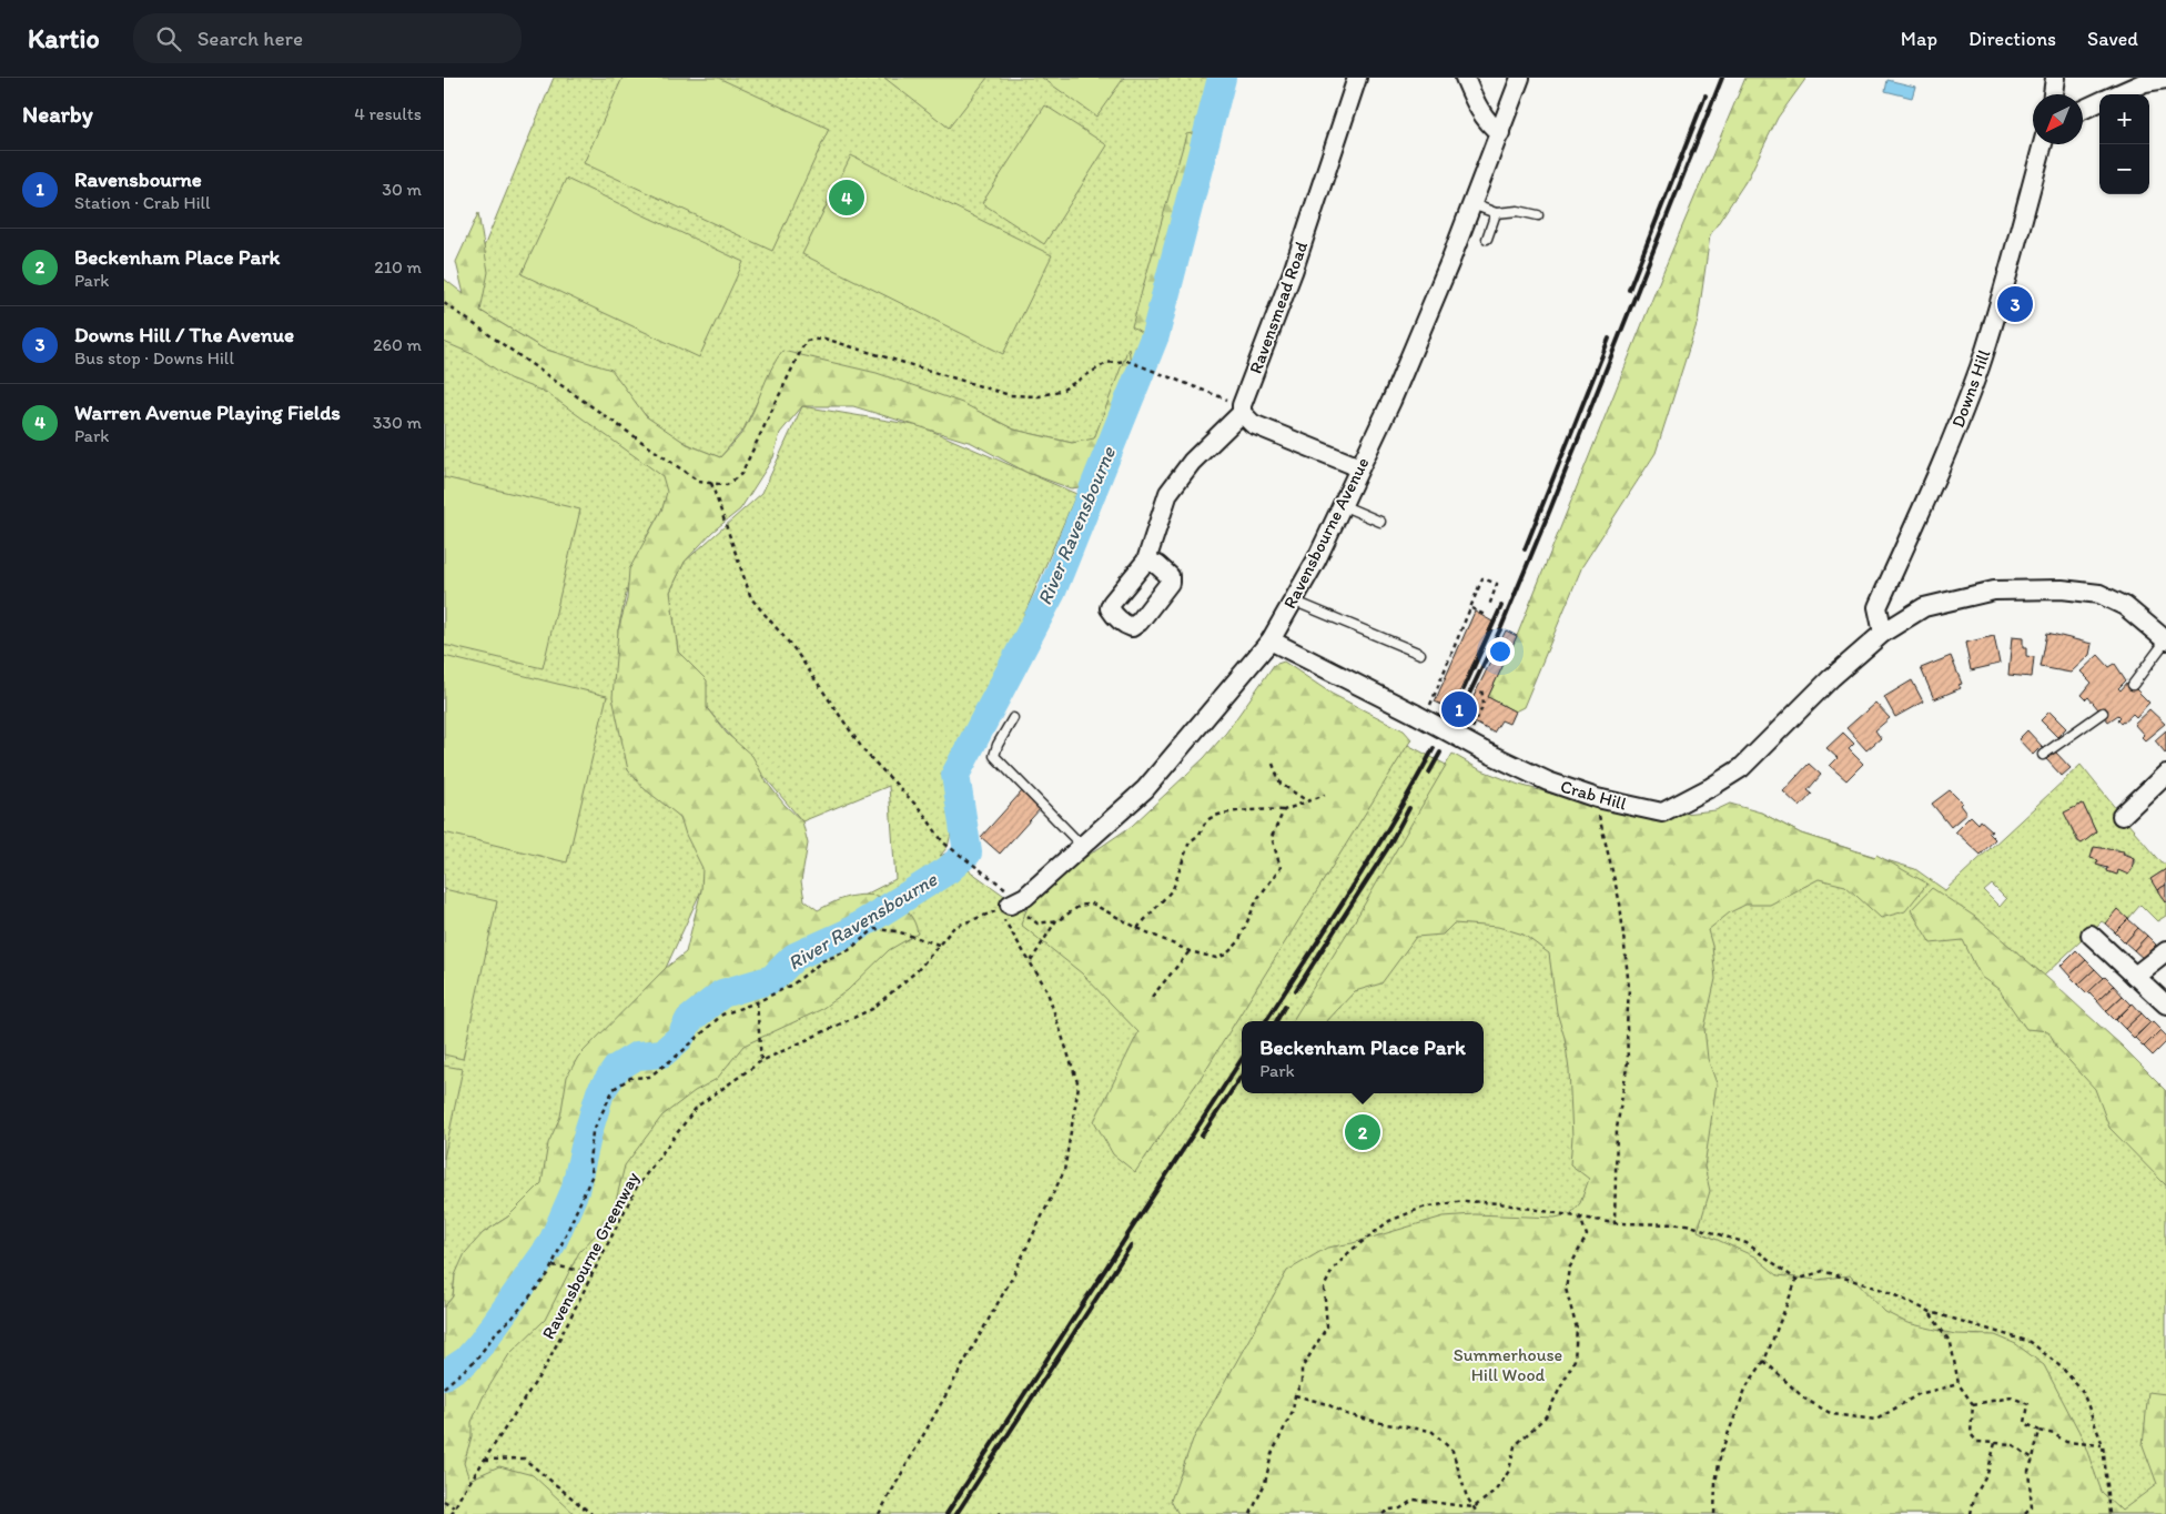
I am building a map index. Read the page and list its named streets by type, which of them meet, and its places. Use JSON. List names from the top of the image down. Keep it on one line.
{"streets":{"street":["Ravensmead Road","Downs Hill","Ravensbourne Avenue","Crab Hill"],"path":["Ravensbourne Greenway"]},"crossings":[["Downs Hill","Crab Hill"],["Ravensbourne Avenue","Crab Hill"],["Ravensbourne Avenue","Ravensbourne Greenway"]],"water":["River Ravensbourne"],"parks":["Summerhouse Hill Wood"],"north":"bottom left","page":{"header":"Kartio","search":"Search here","nav":["Map","Directions","Saved"],"heading":["Nearby","4 results"],"map_buttons":["+","−"],"list":[{"mark":"1","name":"Ravensbourne","note":"Station · Crab Hill","value":"30 m"},{"mark":"2","name":"Beckenham Place Park","note":"Park","value":"210 m"},{"mark":"3","name":"Downs Hill / The Avenue","note":"Bus stop · Downs Hill","value":"260 m"},{"mark":"4","name":"Warren Avenue Playing Fields","note":"Park","value":"330 m"}],"pins":["4","3","1","2"],"popup":["Beckenham Place Park","Park"]}}
